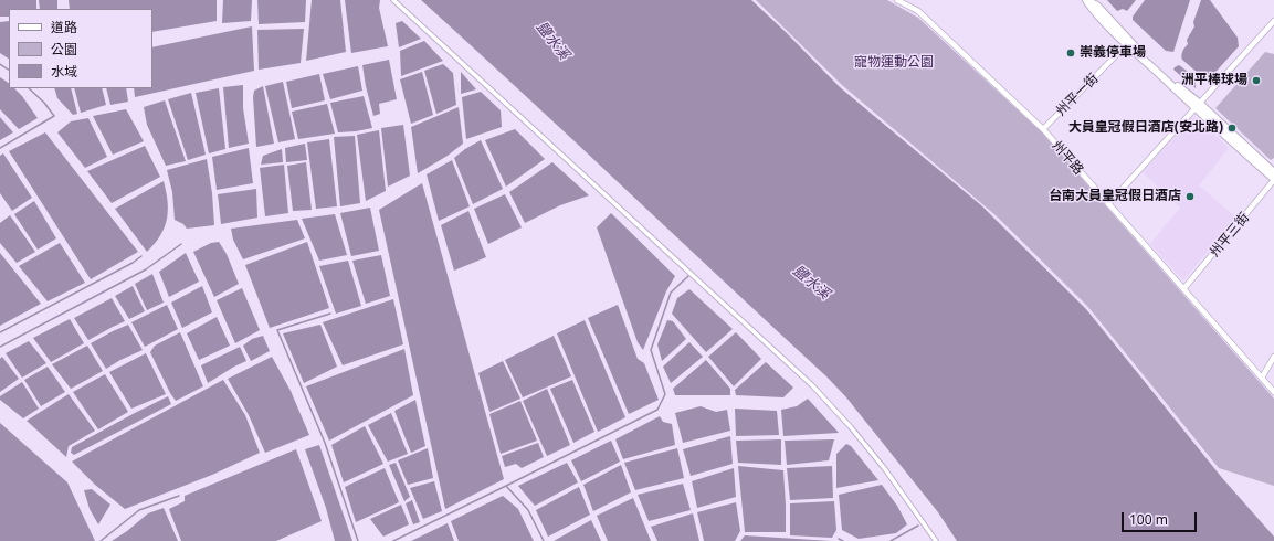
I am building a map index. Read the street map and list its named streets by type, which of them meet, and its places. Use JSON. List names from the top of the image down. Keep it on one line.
{"streets":{"street":["州平一街","州平路","州平三街"]},"crossings":[["州平一街","州平路"],["州平路","州平三街"]],"water":["鹽水溪"],"parks":["寵物運動公園"],"places":["崇義停車場","洲平棒球場","大員皇冠假日酒店(安北路)","台南大員皇冠假日酒店"],"legend":["道路","公園","水域"],"scale_bar":"100 m"}
